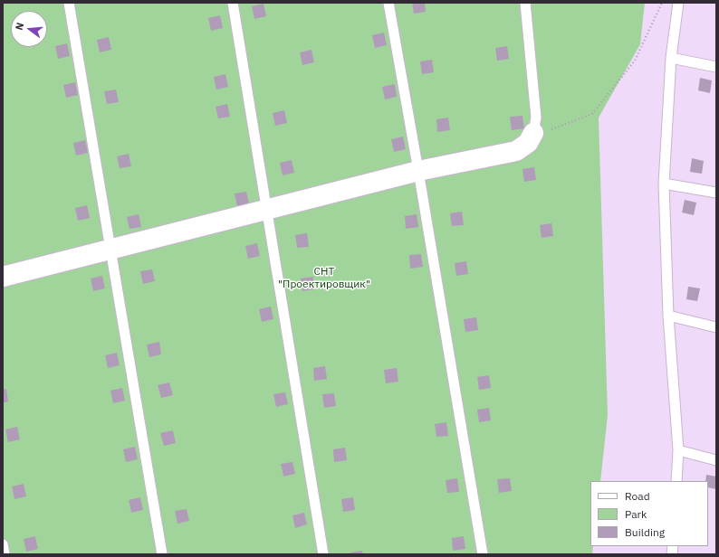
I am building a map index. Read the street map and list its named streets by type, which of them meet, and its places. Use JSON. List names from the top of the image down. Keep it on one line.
{"parks":["СНТ \"Проектировщик\""],"legend":["Road","Park","Building"],"north":"left"}
